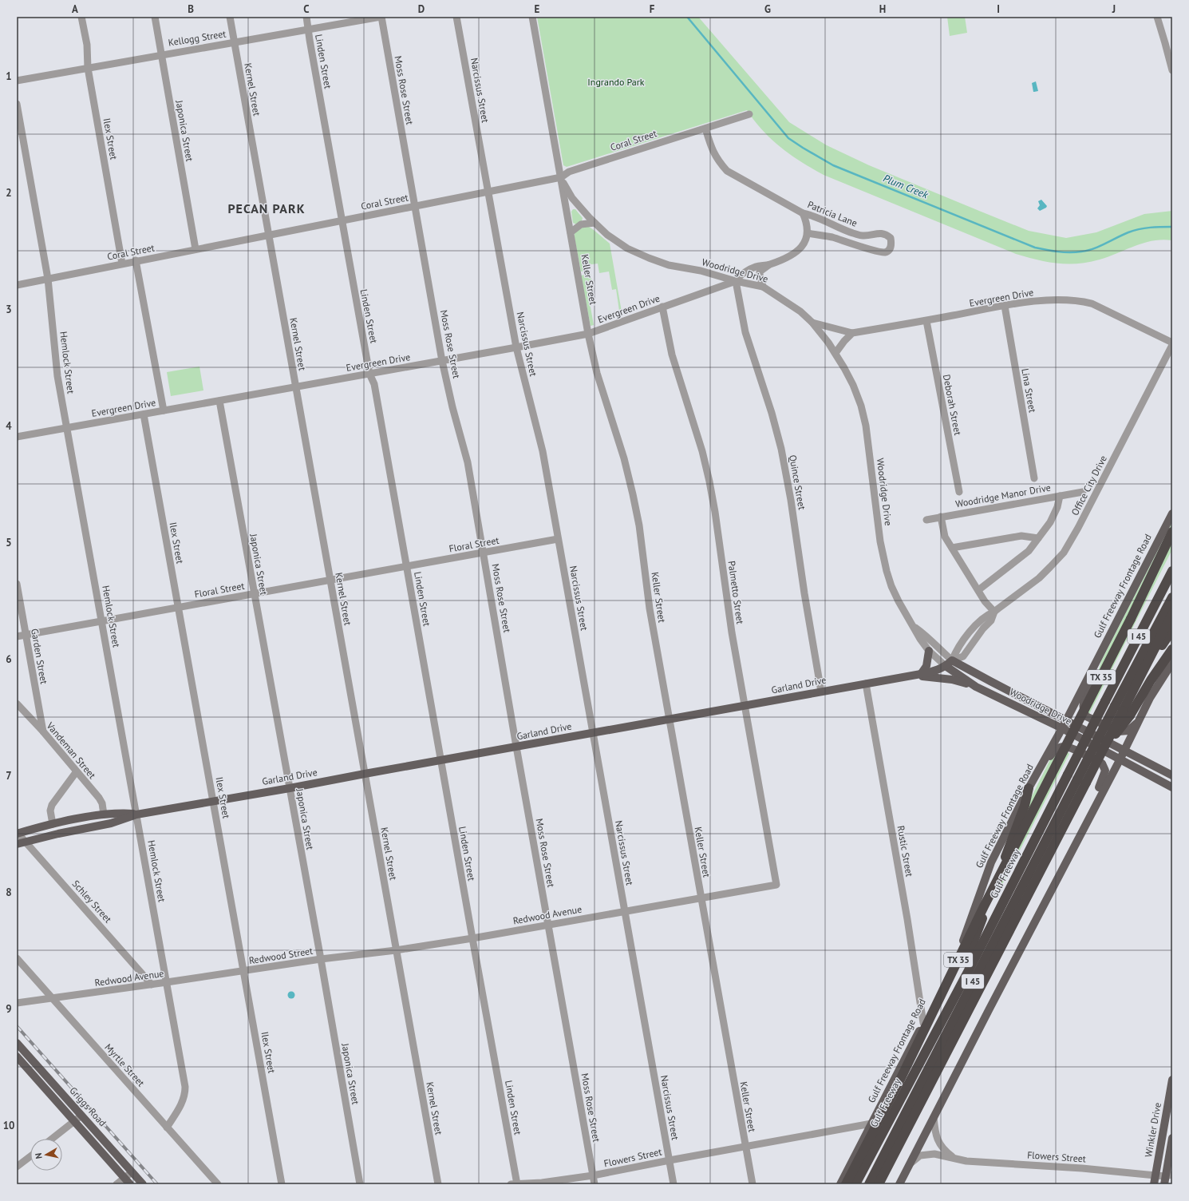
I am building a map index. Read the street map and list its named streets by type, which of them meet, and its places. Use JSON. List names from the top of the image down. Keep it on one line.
{"streets":{"highway":["I 45","TX 35","Gulf Freeway"],"main road":["Woodridge Drive","Gulf Freeway Frontage Road","Garland Drive","Griggs Road","Winkler Drive"],"street":["Kellogg Street","Linden Street","Kernel Street","Moss Rose Street","Narcissus Street","Japonica Street","Ilex Street","Coral Street","Patricia Lane","Keller Street","Evergreen Drive","Hemlock Street","Lina Street","Deborah Street","Quince Street","Office City Drive","Woodridge Manor Drive","Floral Street","Palmetto Street","Garden Street","Vandeman Street","Rustic Street","Schley Street","Redwood Avenue","Redwood Street","Myrtle Street","Flowers Street"]},"crossings":[["Kellogg Street","Linden Street"],["Kellogg Street","Kernel Street"],["Kellogg Street","Moss Rose Street"],["Kellogg Street","Japonica Street"],["Kellogg Street","Ilex Street"],["Linden Street","Coral Street"],["Linden Street","Evergreen Drive"],["Linden Street","Floral Street"],["Linden Street","Garland Drive"],["Linden Street","Redwood Avenue"],["Linden Street","Flowers Street"],["Kernel Street","Coral Street"],["Kernel Street","Evergreen Drive"],["Kernel Street","Floral Street"],["Kernel Street","Garland Drive"],["Kernel Street","Redwood Avenue"],["Moss Rose Street","Coral Street"],["Moss Rose Street","Evergreen Drive"],["Moss Rose Street","Floral Street"],["Moss Rose Street","Garland Drive"],["Moss Rose Street","Redwood Avenue"],["Moss Rose Street","Flowers Street"],["Narcissus Street","Coral Street"],["Narcissus Street","Evergreen Drive"],["Narcissus Street","Floral Street"],["Narcissus Street","Garland Drive"],["Narcissus Street","Redwood Avenue"],["Narcissus Street","Flowers Street"],["Japonica Street","Coral Street"],["Japonica Street","Evergreen Drive"],["Japonica Street","Floral Street"],["Japonica Street","Garland Drive"],["Japonica Street","Redwood Avenue"],["Japonica Street","Redwood Street"],["Ilex Street","Coral Street"],["Ilex Street","Evergreen Drive"],["Ilex Street","Floral Street"],["Ilex Street","Garland Drive"],["Ilex Street","Redwood Avenue"],["Ilex Street","Redwood Street"],["Coral Street","Patricia Lane"],["Coral Street","Woodridge Drive"],["Coral Street","Keller Street"],["Coral Street","Hemlock Street"],["Woodridge Drive","Keller Street"],["Woodridge Drive","Evergreen Drive"],["Woodridge Drive","Quince Street"],["Woodridge Drive","Office City Drive"],["Woodridge Drive","Gulf Freeway Frontage Road"],["Woodridge Drive","Garland Drive"],["Keller Street","Evergreen Drive"],["Keller Street","Garland Drive"],["Keller Street","Redwood Avenue"],["Keller Street","Flowers Street"],["Evergreen Drive","Hemlock Street"],["Evergreen Drive","Lina Street"],["Evergreen Drive","Deborah Street"],["Evergreen Drive","Quince Street"],["Evergreen Drive","Office City Drive"],["Evergreen Drive","Palmetto Street"],["Hemlock Street","Floral Street"],["Hemlock Street","Garland Drive"],["Hemlock Street","Redwood Avenue"],["Hemlock Street","Myrtle Street"],["Quince Street","Garland Drive"],["Office City Drive","Garland Drive"],["Floral Street","Garden Street"],["Gulf Freeway Frontage Road","Rustic Street"],["Gulf Freeway Frontage Road","Flowers Street"],["Palmetto Street","Garland Drive"],["Palmetto Street","Redwood Avenue"],["Garden Street","Vandeman Street"],["Garland Drive","Vandeman Street"],["Garland Drive","Rustic Street"],["Garland Drive","Schley Street"],["Schley Street","Redwood Avenue"],["Redwood Avenue","Redwood Street"],["Redwood Avenue","Myrtle Street"],["Winkler Drive","Flowers Street"]],"districts":["PECAN PARK"],"water":["Plum Creek"],"parks":["Ingrando Park"],"north":"left","grid":{"columns":["A","B","C","D","E","F","G","H","I","J"],"rows":["1","2","3","4","5","6","7","8","9","10"]}}
